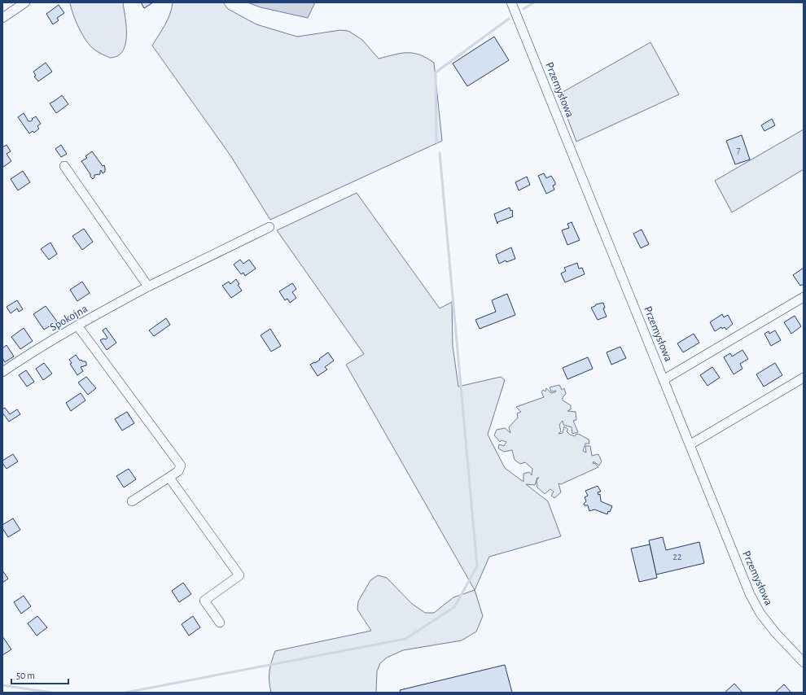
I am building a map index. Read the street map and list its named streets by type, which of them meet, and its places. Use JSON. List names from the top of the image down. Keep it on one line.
{"streets":{"street":["Przemysłowa","Spokojna"]},"house_numbers":["7","22"],"scale_bar":"50 m"}
